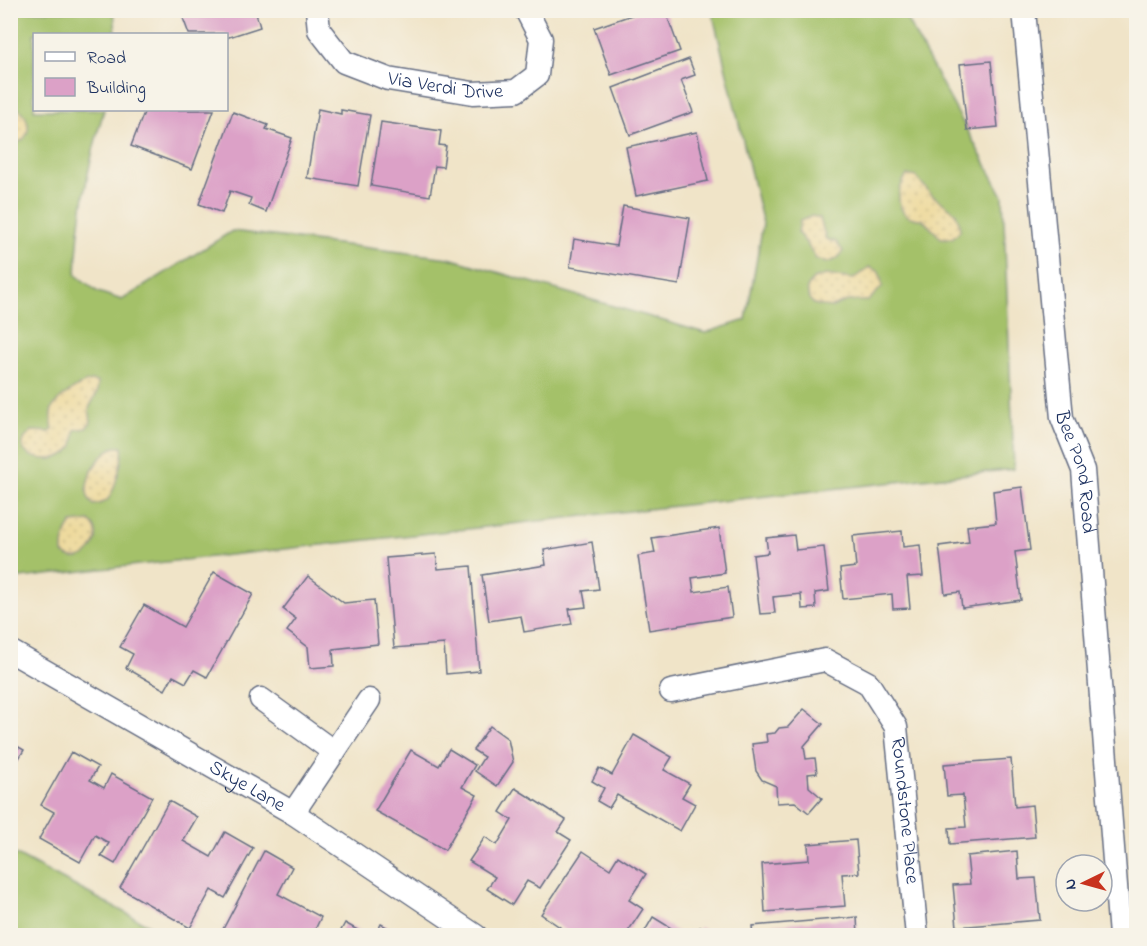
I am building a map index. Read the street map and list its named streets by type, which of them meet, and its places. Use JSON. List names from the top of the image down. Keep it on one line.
{"streets":{"street":["Via Verdi Drive","Bee Pond Road","Skye Lane","Roundstone Place"]},"legend":["Road","Building"],"north":"left"}
